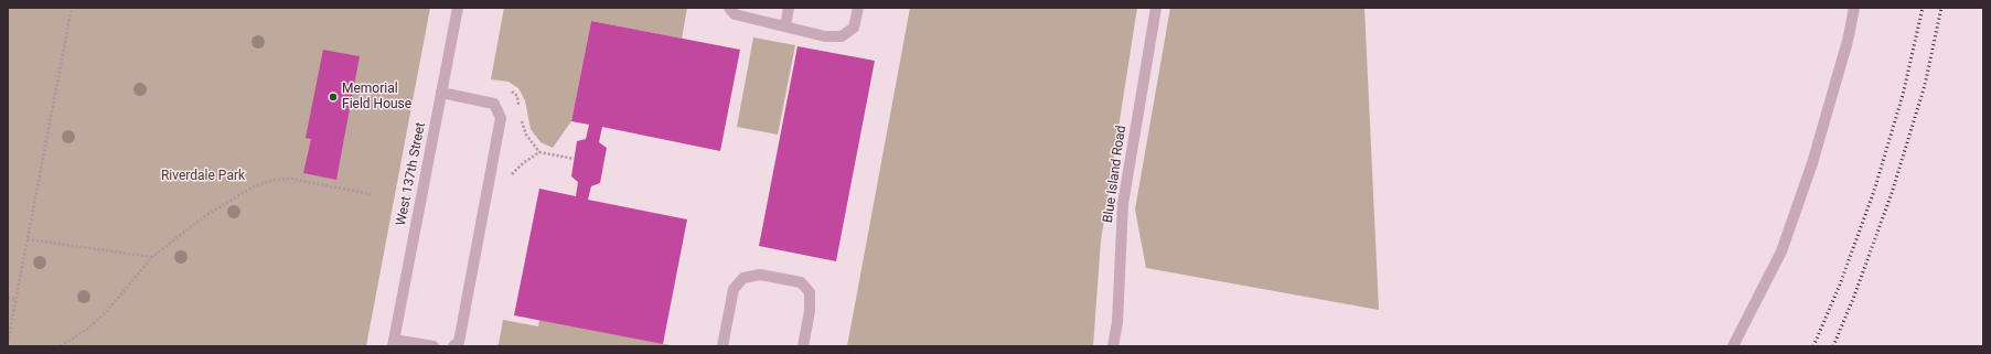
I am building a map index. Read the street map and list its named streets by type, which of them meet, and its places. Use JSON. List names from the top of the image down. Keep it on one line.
{"streets":{"street":["West 137th Street","Blue Island Road"]},"parks":["Riverdale Park"],"places":["Memorial Field House"]}
